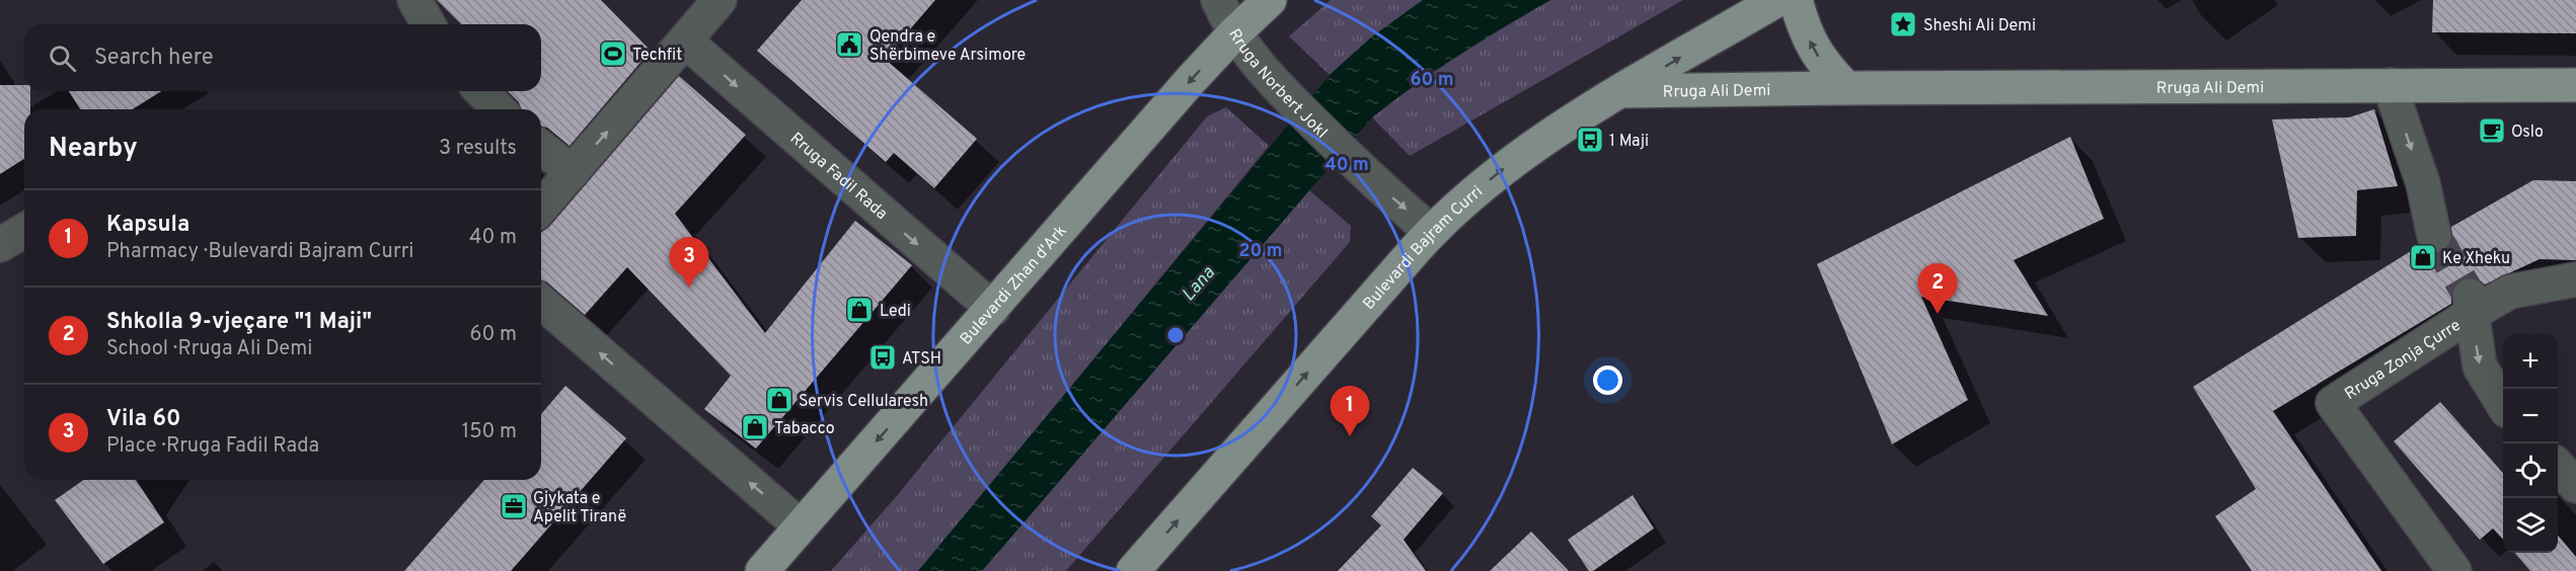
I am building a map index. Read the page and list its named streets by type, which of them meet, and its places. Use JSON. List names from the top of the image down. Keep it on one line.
{"streets":{"main road":["Rruga Ali Demi","Bulevardi Bajram Curri","Bulevardi Zhan d'Ark"],"street":["Rruga Norbert Jokl","Rruga Fadil Rada","Rruga Zonja Çurre"]},"crossings":[["Rruga Norbert Jokl","Bulevardi Bajram Curri"],["Rruga Norbert Jokl","Bulevardi Zhan d'Ark"],["Rruga Ali Demi","Bulevardi Bajram Curri"],["Rruga Fadil Rada","Bulevardi Zhan d'Ark"]],"one_way":["Rruga Norbert Jokl","Bulevardi Bajram Curri","Bulevardi Zhan d'Ark"],"water":["Lana"],"places":{"place":["Sheshi Ali Demi"],"public building":["Qendra e Shërbimeve Arsimore"],"sports":["Techfit"],"cafe":["Oslo"],"bus stop":["1 Maji","ATSH"],"shop":["Ke Xheku","Ledi","Servis Cellularesh","Tabacco"],"office":["Gjykata e Apelit Tiranë"]},"page":{"search":"Search here","heading":["Nearby","3 results"],"list":[{"mark":"1","name":"Kapsula","note":"Pharmacy · Bulevardi Bajram Curri","value":"40 m"},{"mark":"2","name":"Shkolla 9-vjeçare \"1 Maji\"","note":"School · Rruga Ali Demi","value":"60 m"},{"mark":"3","name":"Vila 60","note":"Place · Rruga Fadil Rada","value":"150 m"}],"pins":["3","2","1"],"map_buttons":["+","−"]},"rings":["60 m","40 m","20 m"]}
